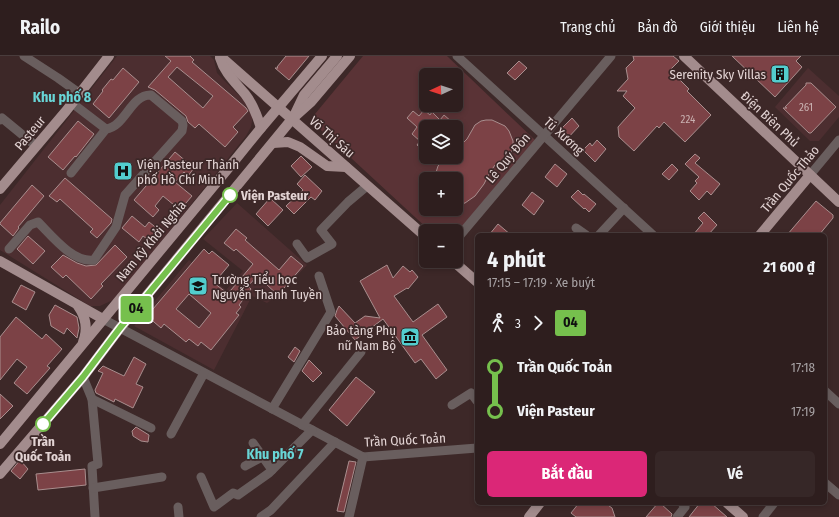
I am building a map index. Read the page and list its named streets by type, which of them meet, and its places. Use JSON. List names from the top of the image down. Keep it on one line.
{"streets":{"main road":["Điện Biên Phủ","Pasteur","Võ Thị Sáu","Trần Quốc Thảo","Nam Kỳ Khởi Nghĩa","Trần Quốc Toản"],"street":["Tú Xương","Lê Quý Đôn"]},"crossings":[["Điện Biên Phủ","Trần Quốc Thảo"],["Tú Xương","Lê Quý Đôn"],["Võ Thị Sáu","Nam Kỳ Khởi Nghĩa"],["Nam Kỳ Khởi Nghĩa","Trần Quốc Toản"]],"districts":["Khu phố 8","Khu phố 7"],"places":{"building":["Serenity Sky Villas"],"hospital":["Viện Pasteur Thành phố Hồ Chí Minh"],"other":["Viện Pasteur","Trần Quốc Toản"],"school or university":["Trường Tiểu học Nguyễn Thanh Tuyền"],"museum":["Bảo tàng Phụ nữ Nam Bộ"]},"lines":["bus line 04"],"house_numbers":["261","224"],"north":"left","page":{"header":"Railo","nav":["Trang chủ","Bản đồ","Giới thiệu","Liên hệ"],"on_map":"04","map_buttons":["+","−"],"heading":["4 phút","17:15 – 17:19 · Xe buýt","21 600 ₫"],"legs":["3","04"],"list":[{"name":"Trần Quốc Toản","value":"17:18"},{"name":"Viện Pasteur","value":"17:19"}],"buttons":["Bắt đầu","Vé"]}}
